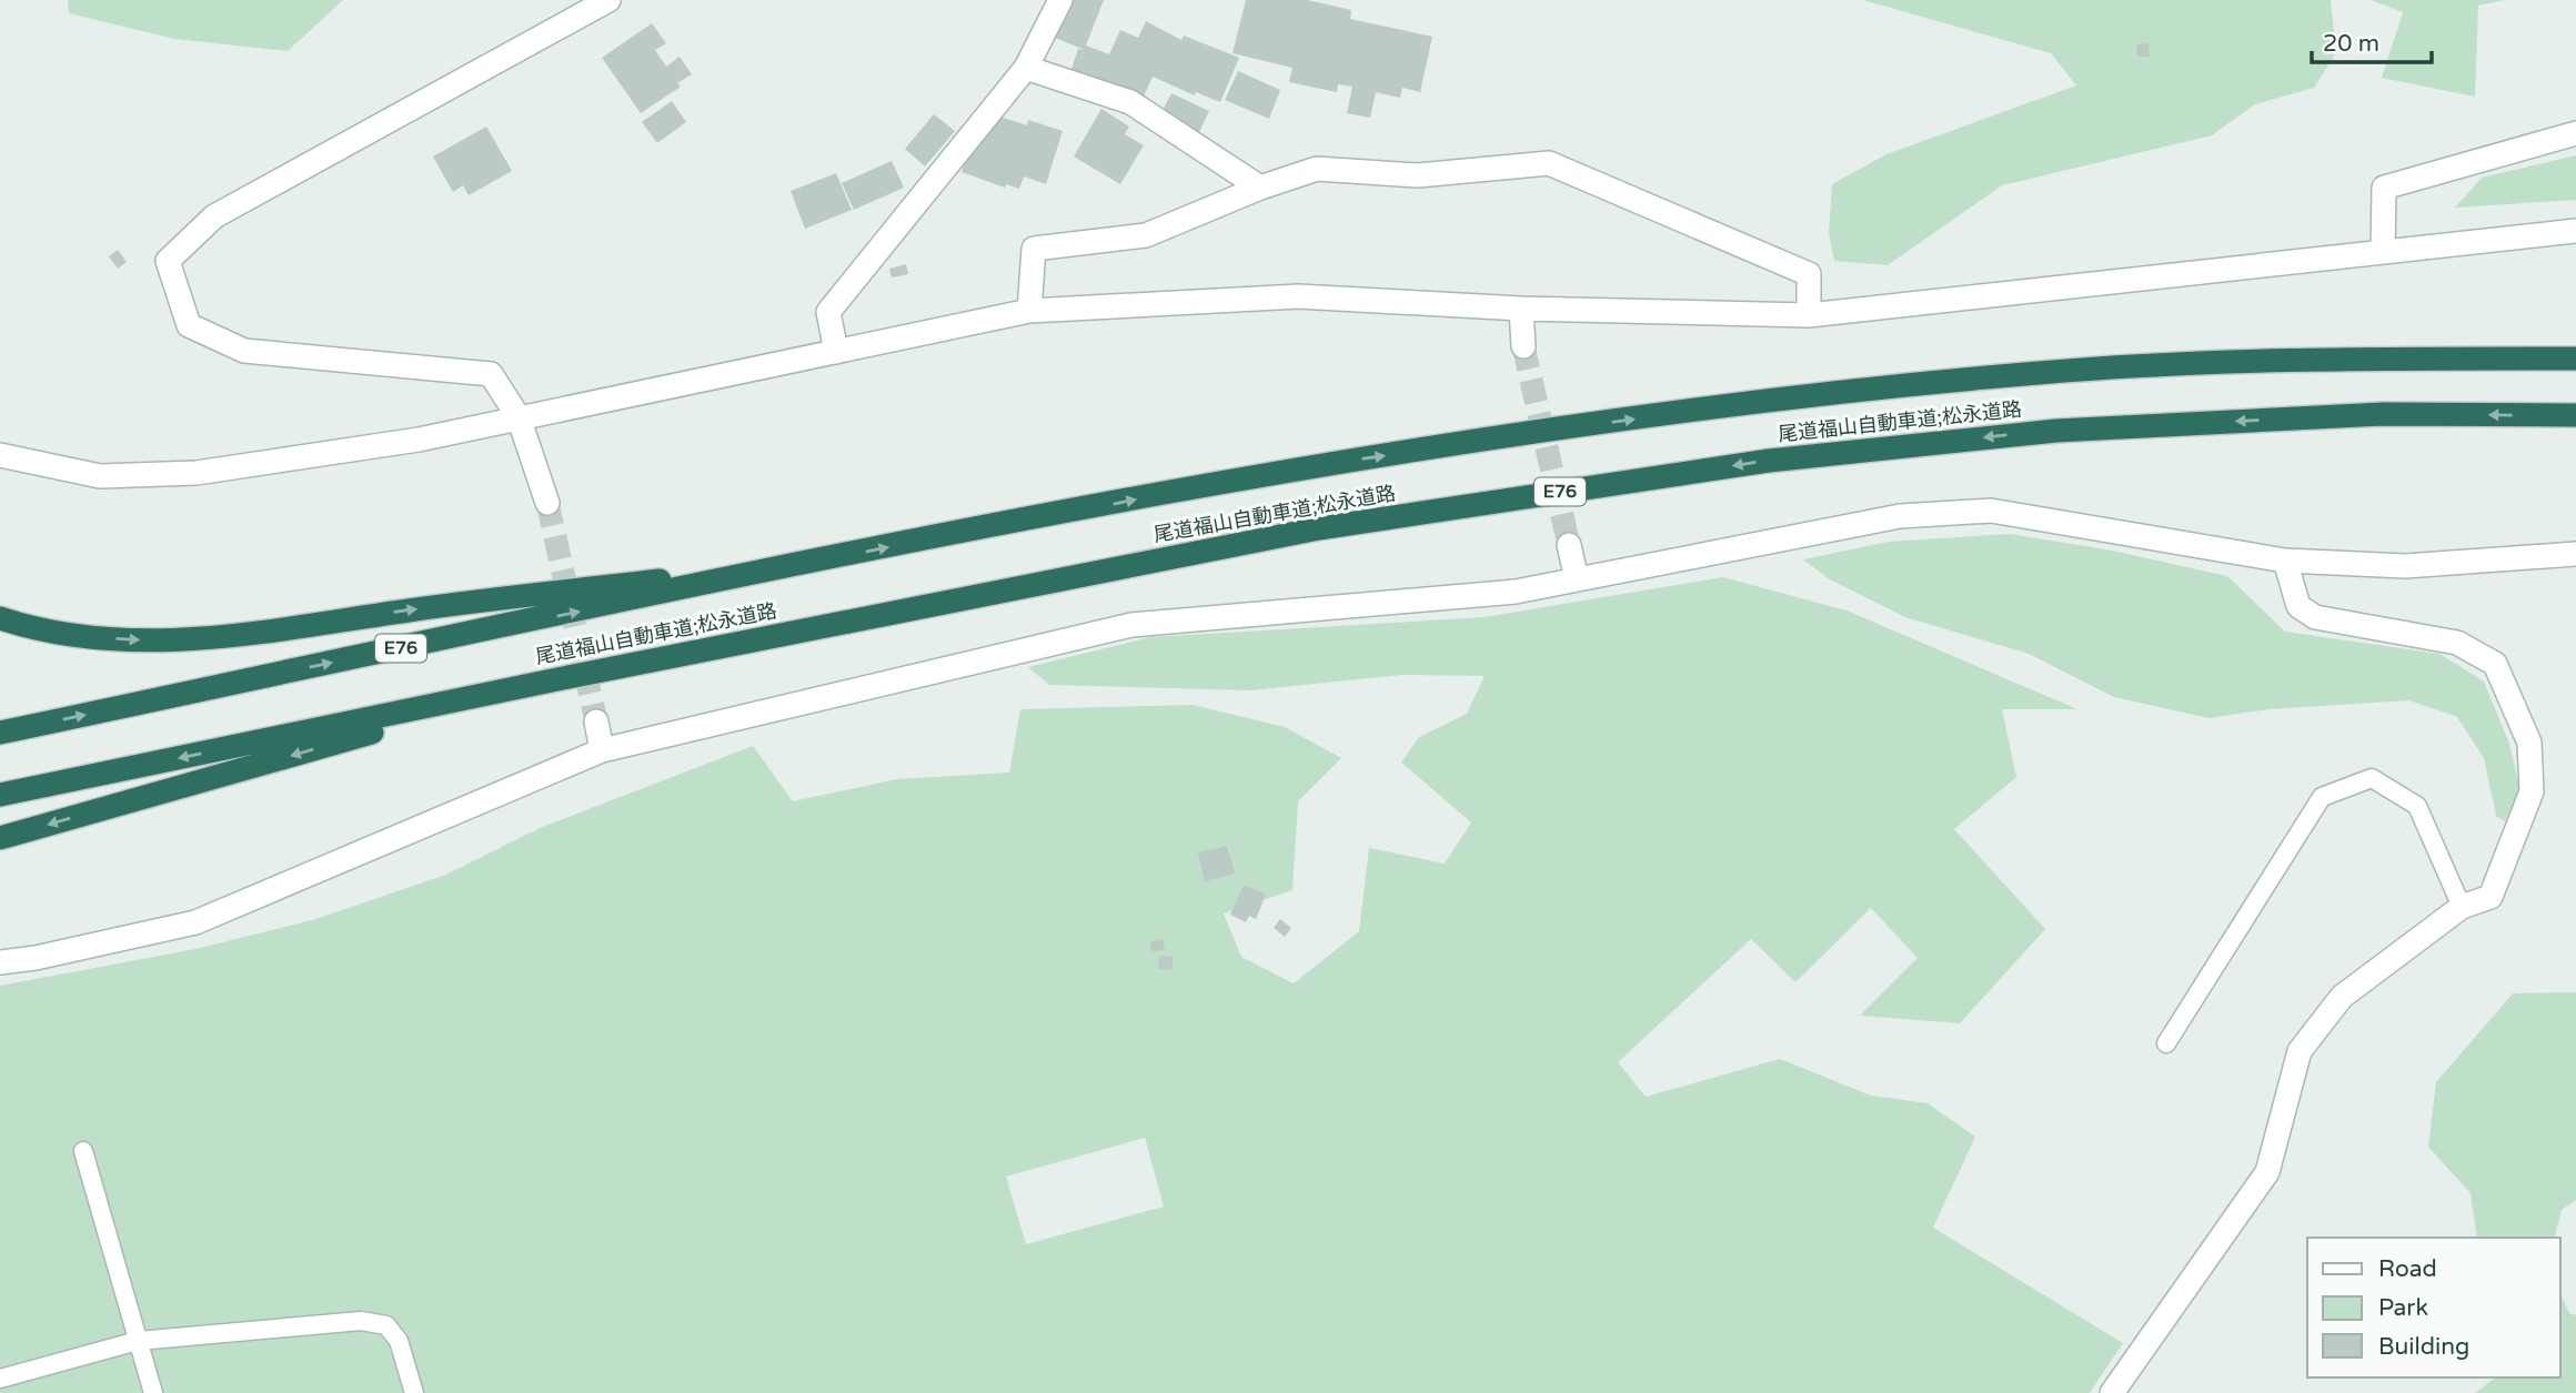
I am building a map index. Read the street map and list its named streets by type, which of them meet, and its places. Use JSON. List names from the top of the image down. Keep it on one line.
{"streets":{"highway":["尾道福山自動車道;松永道路","E76"]},"legend":["Road","Park","Building"],"scale_bar":"20 m"}
